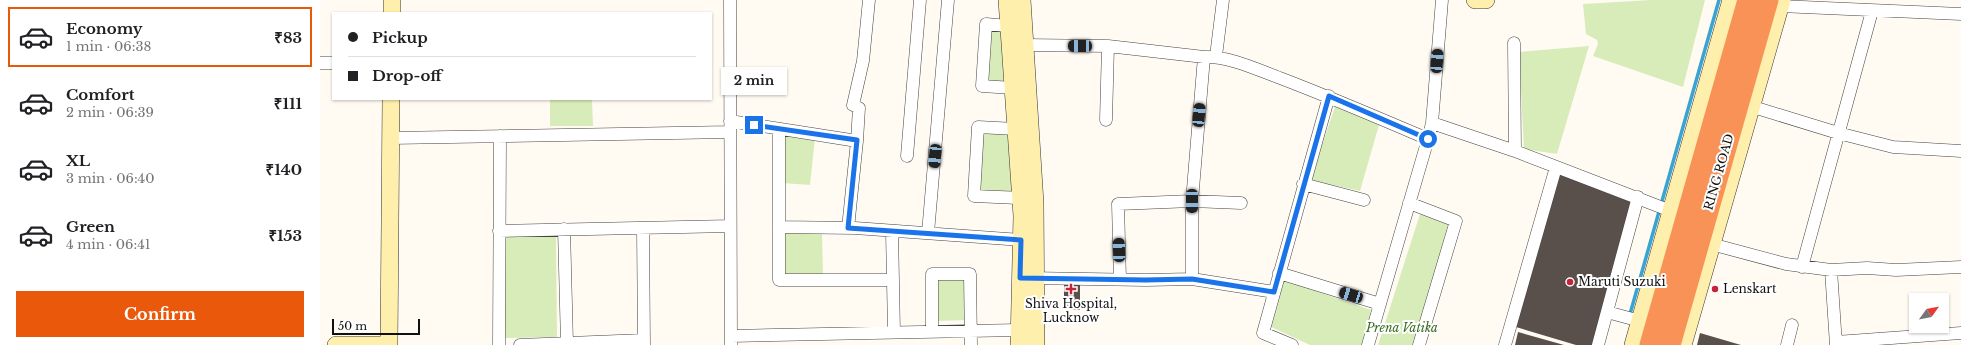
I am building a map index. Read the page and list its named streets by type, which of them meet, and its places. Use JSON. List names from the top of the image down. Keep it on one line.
{"streets":{"highway":["RING ROAD"]},"parks":["Prena Vatika"],"places":{"other":["Maruti Suzuki","Lenskart"],"health":["Shiva Hospital, Lucknow"]},"scale_bar":"50 m","north":"top right","page":{"list":[{"name":"Economy","note":"1 min · 06:38","value":"₹83"},{"name":"Comfort","note":"2 min · 06:39","value":"₹111"},{"name":"XL","note":"3 min · 06:40","value":"₹140"},{"name":"Green","note":"4 min · 06:41","value":"₹153"}],"banner":["Pickup","Drop-off"],"bubble":"2 min","buttons":"Confirm","scale":"50 m"}}
